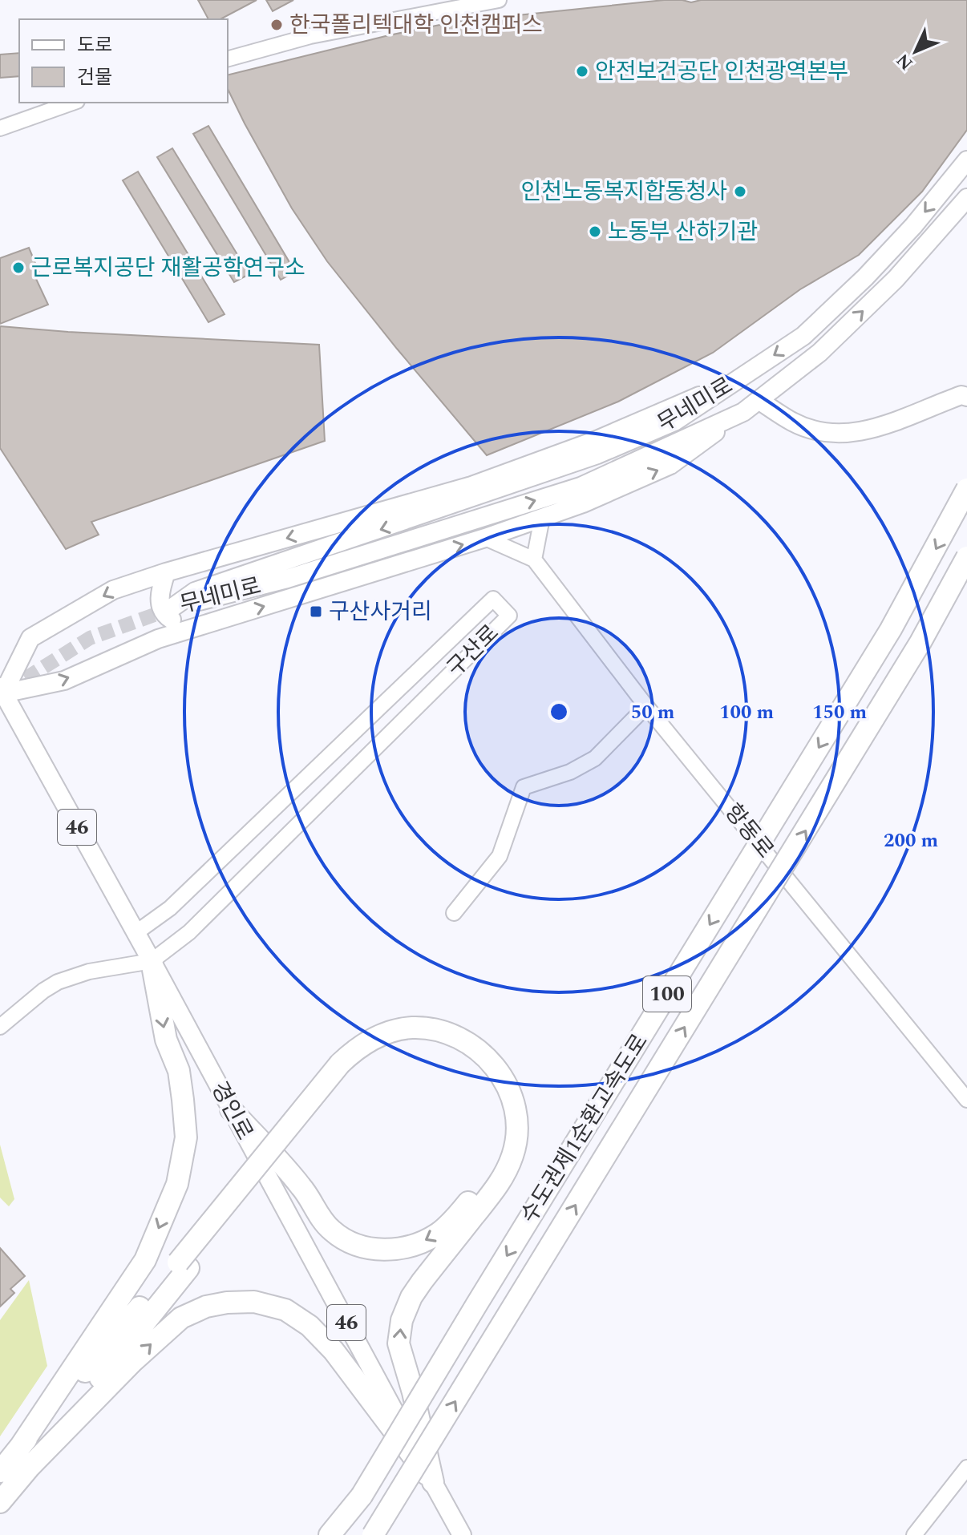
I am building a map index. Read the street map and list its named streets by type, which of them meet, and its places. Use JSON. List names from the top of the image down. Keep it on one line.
{"streets":{"highway":["100","수도권제1순환고속도로"],"main road":["무네미로","46","경인로"],"street":["구산로","항동로"]},"crossings":[["구산로","경인로"]],"places":{"other":["한국폴리텍대학 인천캠퍼스","안전보건공단 인천광역본부","인천노동복지합동청사","노동부 산하기관","근로복지공단 재활공학연구소"],"transit":["구산사거리"]},"legend":["도로","건물"],"north":"bottom left","rings":["50 m","100 m","150 m","200 m"]}
